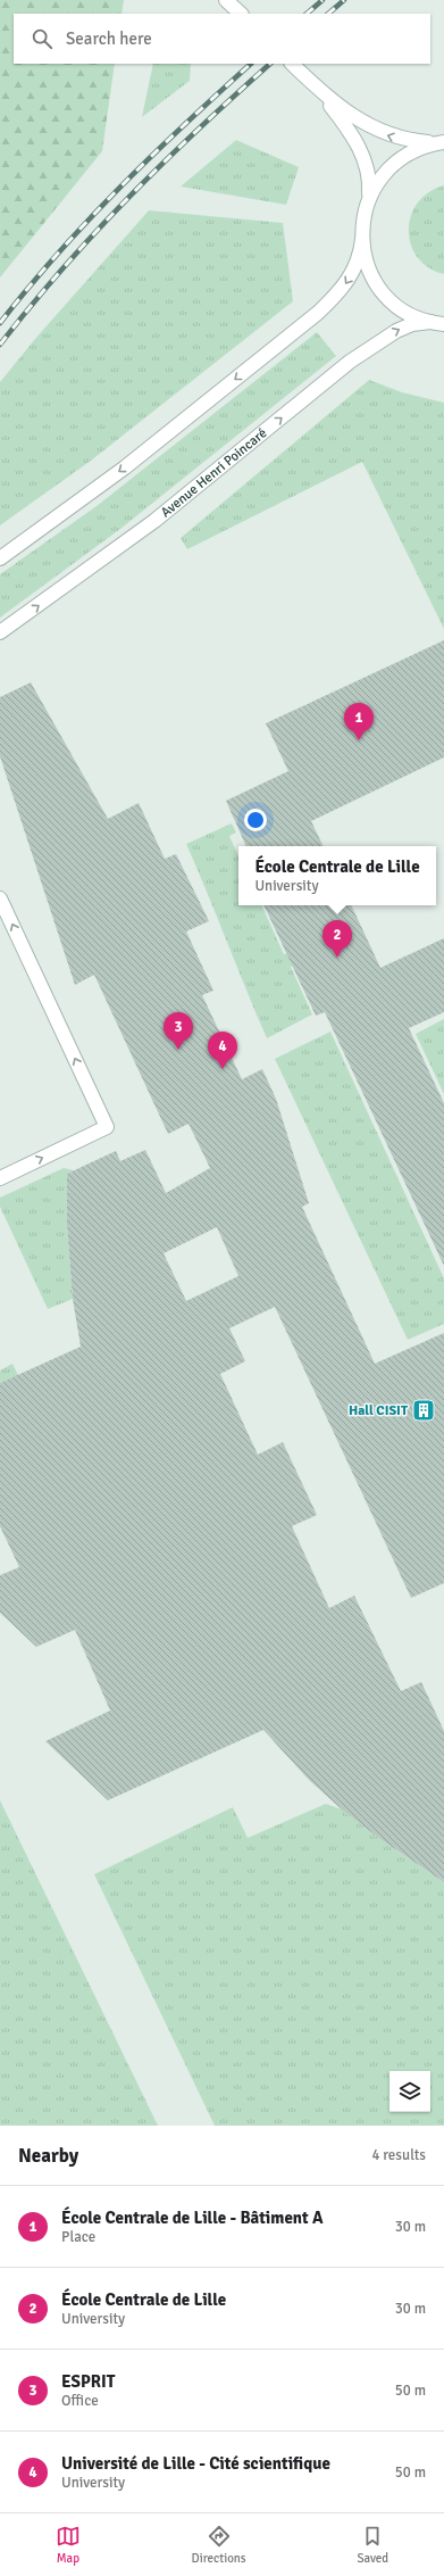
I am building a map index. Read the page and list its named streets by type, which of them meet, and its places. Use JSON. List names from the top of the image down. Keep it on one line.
{"streets":{"street":["Avenue Henri Poincaré"]},"places":{"building":["Hall CISIT"]},"page":{"search":"Search here","pins":["1","2","3","4"],"popup":["École Centrale de Lille","University"],"heading":["Nearby","4 results"],"list":[{"mark":"1","name":"École Centrale de Lille - Bâtiment A","note":"Place","value":"30 m"},{"mark":"2","name":"École Centrale de Lille","note":"University","value":"30 m"},{"mark":"3","name":"ESPRIT","note":"Office","value":"50 m"},{"mark":"4","name":"Université de Lille ‐ Cité scientifique","note":"University","value":"50 m"}],"nav":["Map","Directions","Saved"]}}
